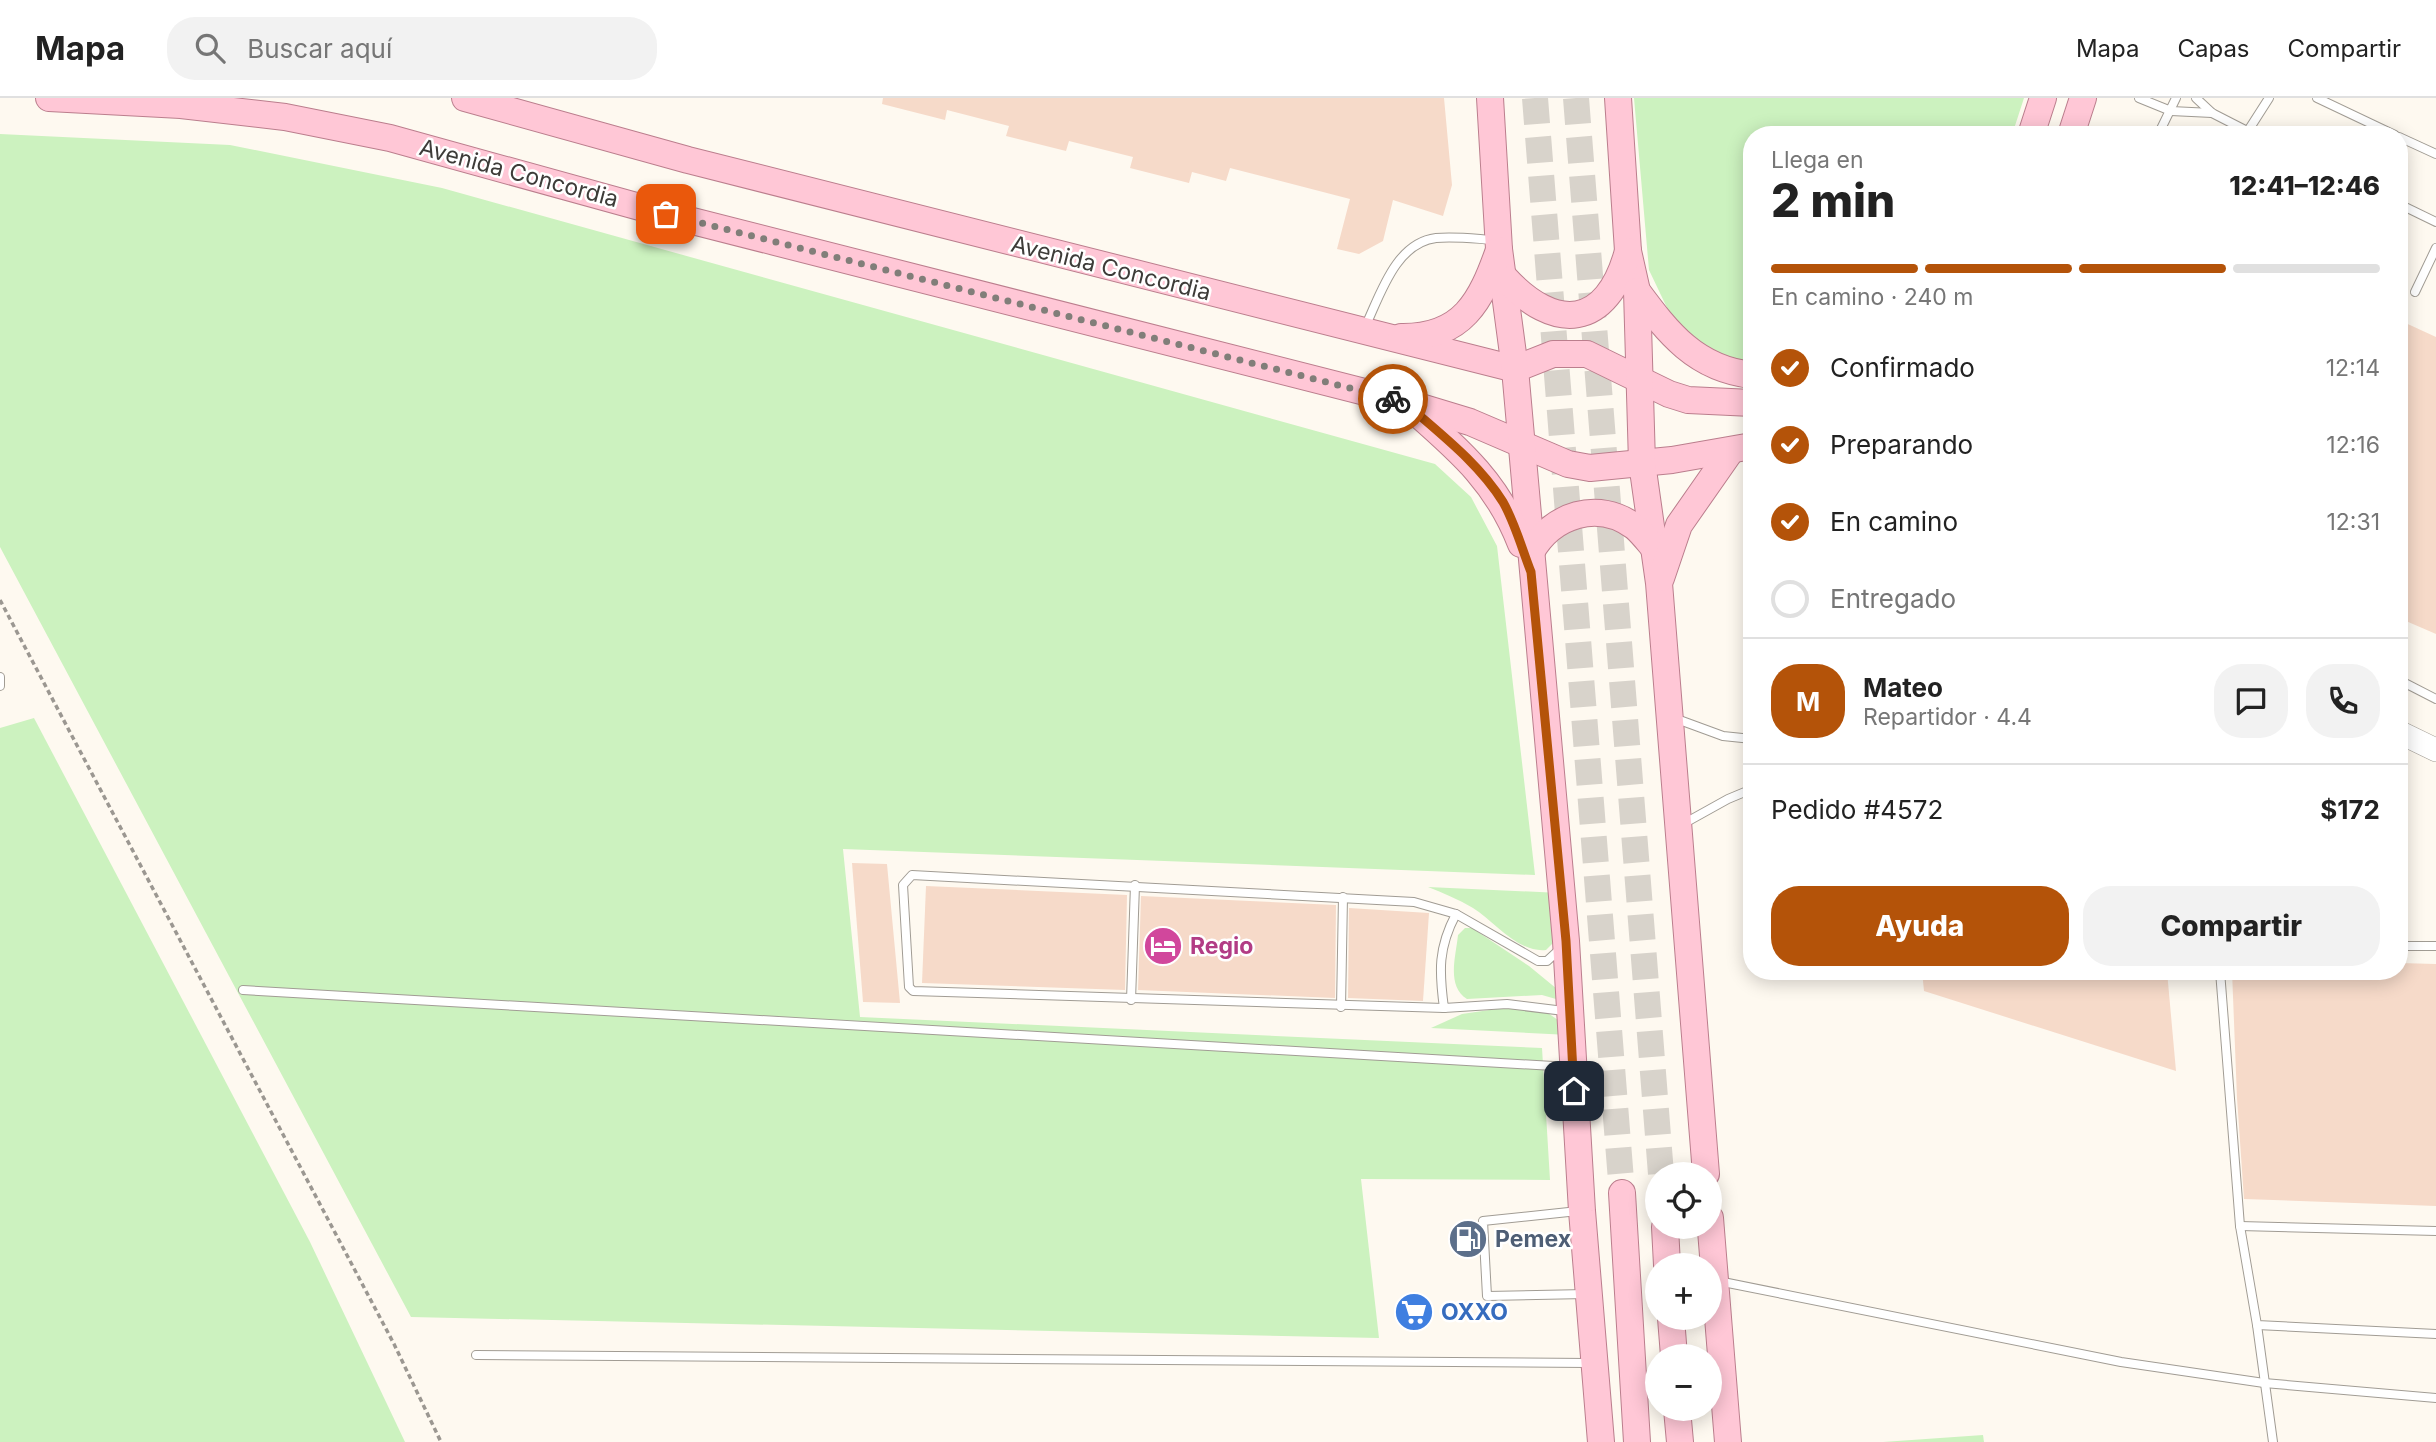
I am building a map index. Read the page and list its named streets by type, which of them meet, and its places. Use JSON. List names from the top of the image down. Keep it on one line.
{"streets":{"main road":["Avenida Concordia"]},"places":{"hotel":["Regio"],"fuel station":["Pemex"],"supermarket":["OXXO"]},"page":{"header":"Mapa","search":"Buscar aquí","nav":["Mapa","Capas","Compartir"],"heading":["2 min","Llega en","12:41–12:46"],"panel":["Mateo","Repartidor · 4.4","Pedido #4572","$172"],"bar":"En camino · 240 m","list":[["Confirmado","12:14"],["Preparando","12:16"],["En camino","12:31"],"Entregado"],"round":"M","buttons":["Ayuda","Compartir"],"map_buttons":["+","−"]}}
